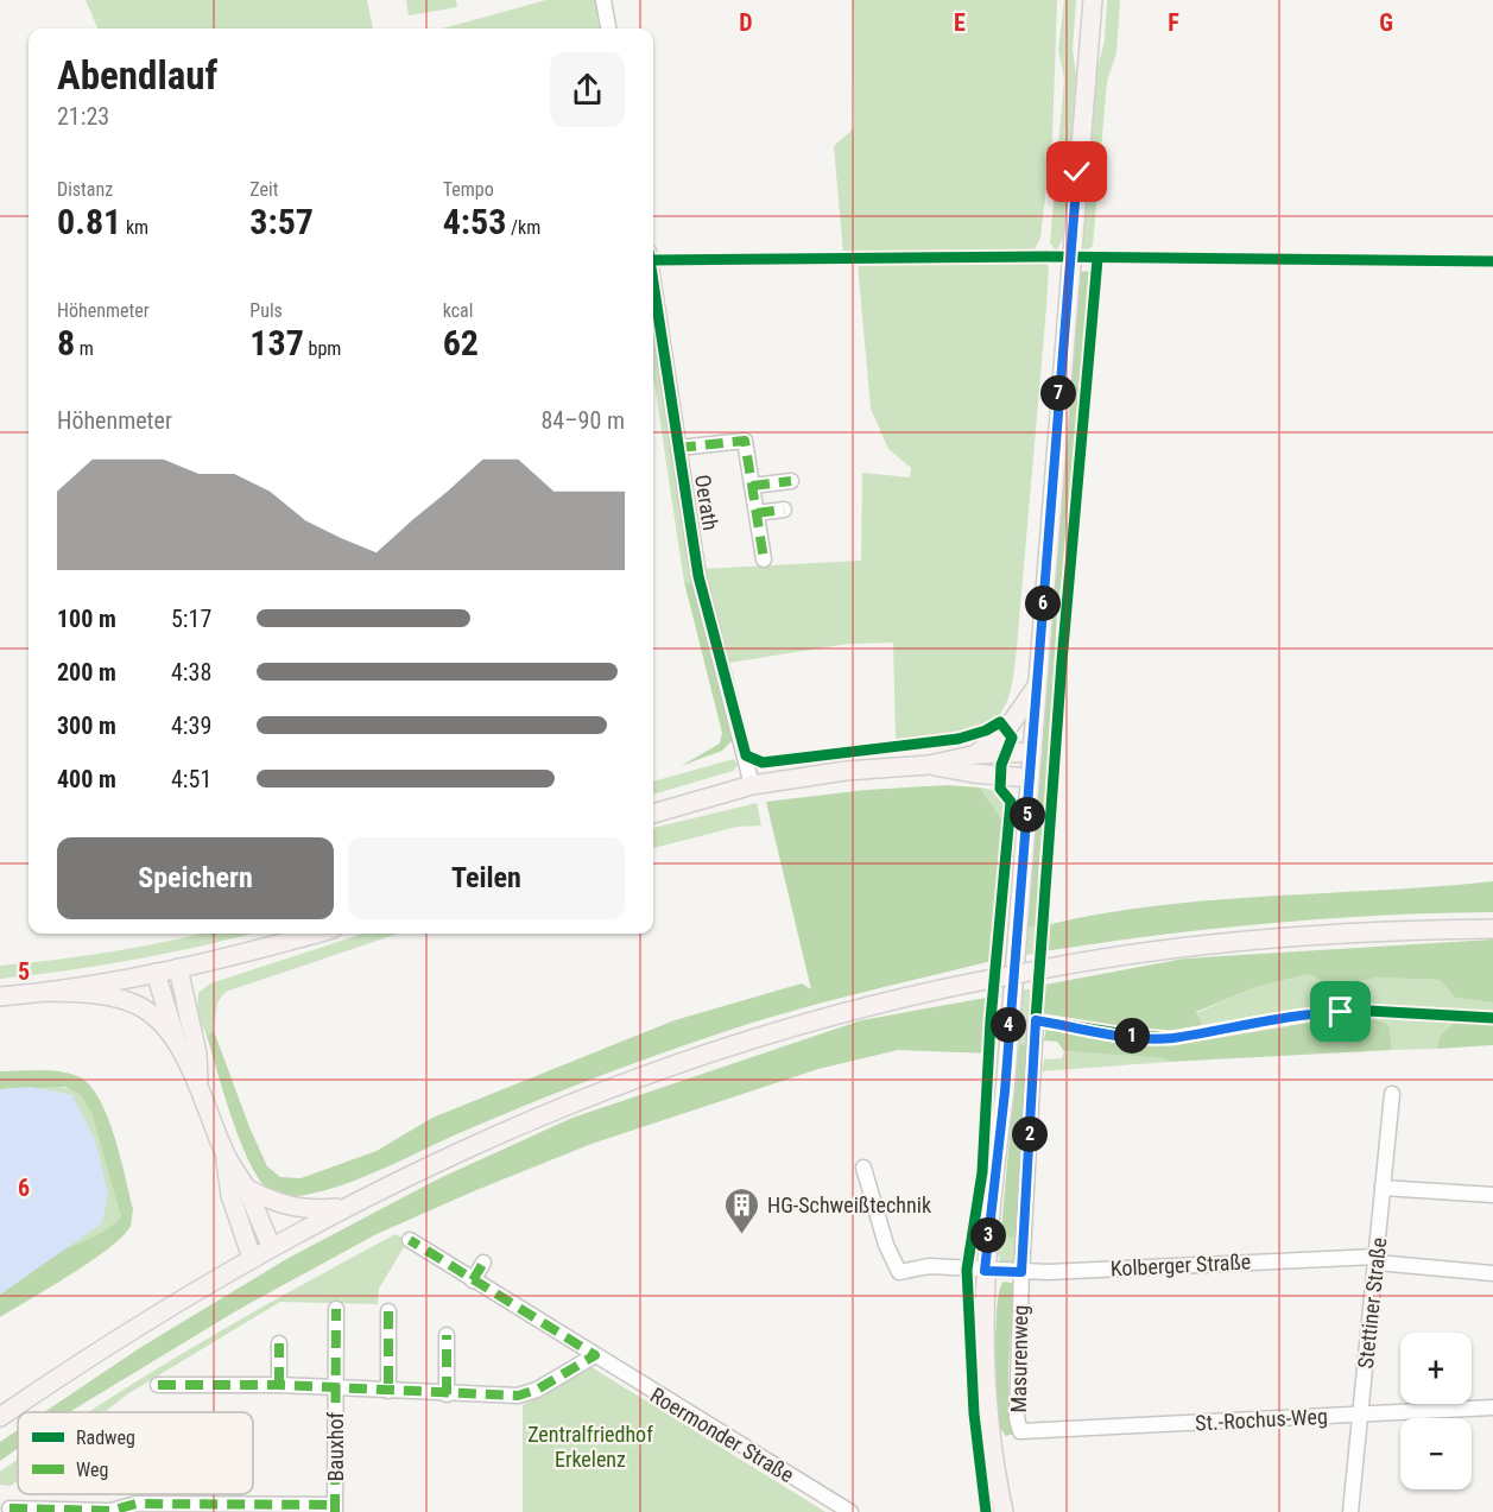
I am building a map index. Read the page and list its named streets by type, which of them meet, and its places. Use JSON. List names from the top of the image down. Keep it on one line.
{"streets":{"street":["Oerath","Kolberger Straße","Stettiner Straße","Masurenweg","St.-Rochus-Weg","Roermonder Straße","Bauxhof"]},"crossings":[["Kolberger Straße","Stettiner Straße"],["Kolberger Straße","Masurenweg"],["Stettiner Straße","St.-Rochus-Weg"],["Masurenweg","St.-Rochus-Weg"]],"parks":["Zentralfriedhof Erkelenz"],"places":{"building":["HG-Schweißtechnik"]},"legend":["Radweg","Weg"],"page":{"heading":["Abendlauf","21:23"],"stats":[["Distanz","0.81 km"],["Zeit","3:57"],["Tempo","4:53 /km"],["Höhenmeter","8 m"],["Puls","137 bpm"],["kcal","62"]],"pins":["7","6","5","4","1","2","3"],"chart":["Höhenmeter","84–90 m"],"list":[{"name":"100 m","note":"5:17"},{"name":"200 m","note":"4:38"},{"name":"300 m","note":"4:39"},{"name":"400 m","note":"4:51"}],"buttons":["Speichern","Teilen"],"map_buttons":["+","−"]},"grid":{"columns":["D","E","F","G"],"rows":["5","6"]}}
